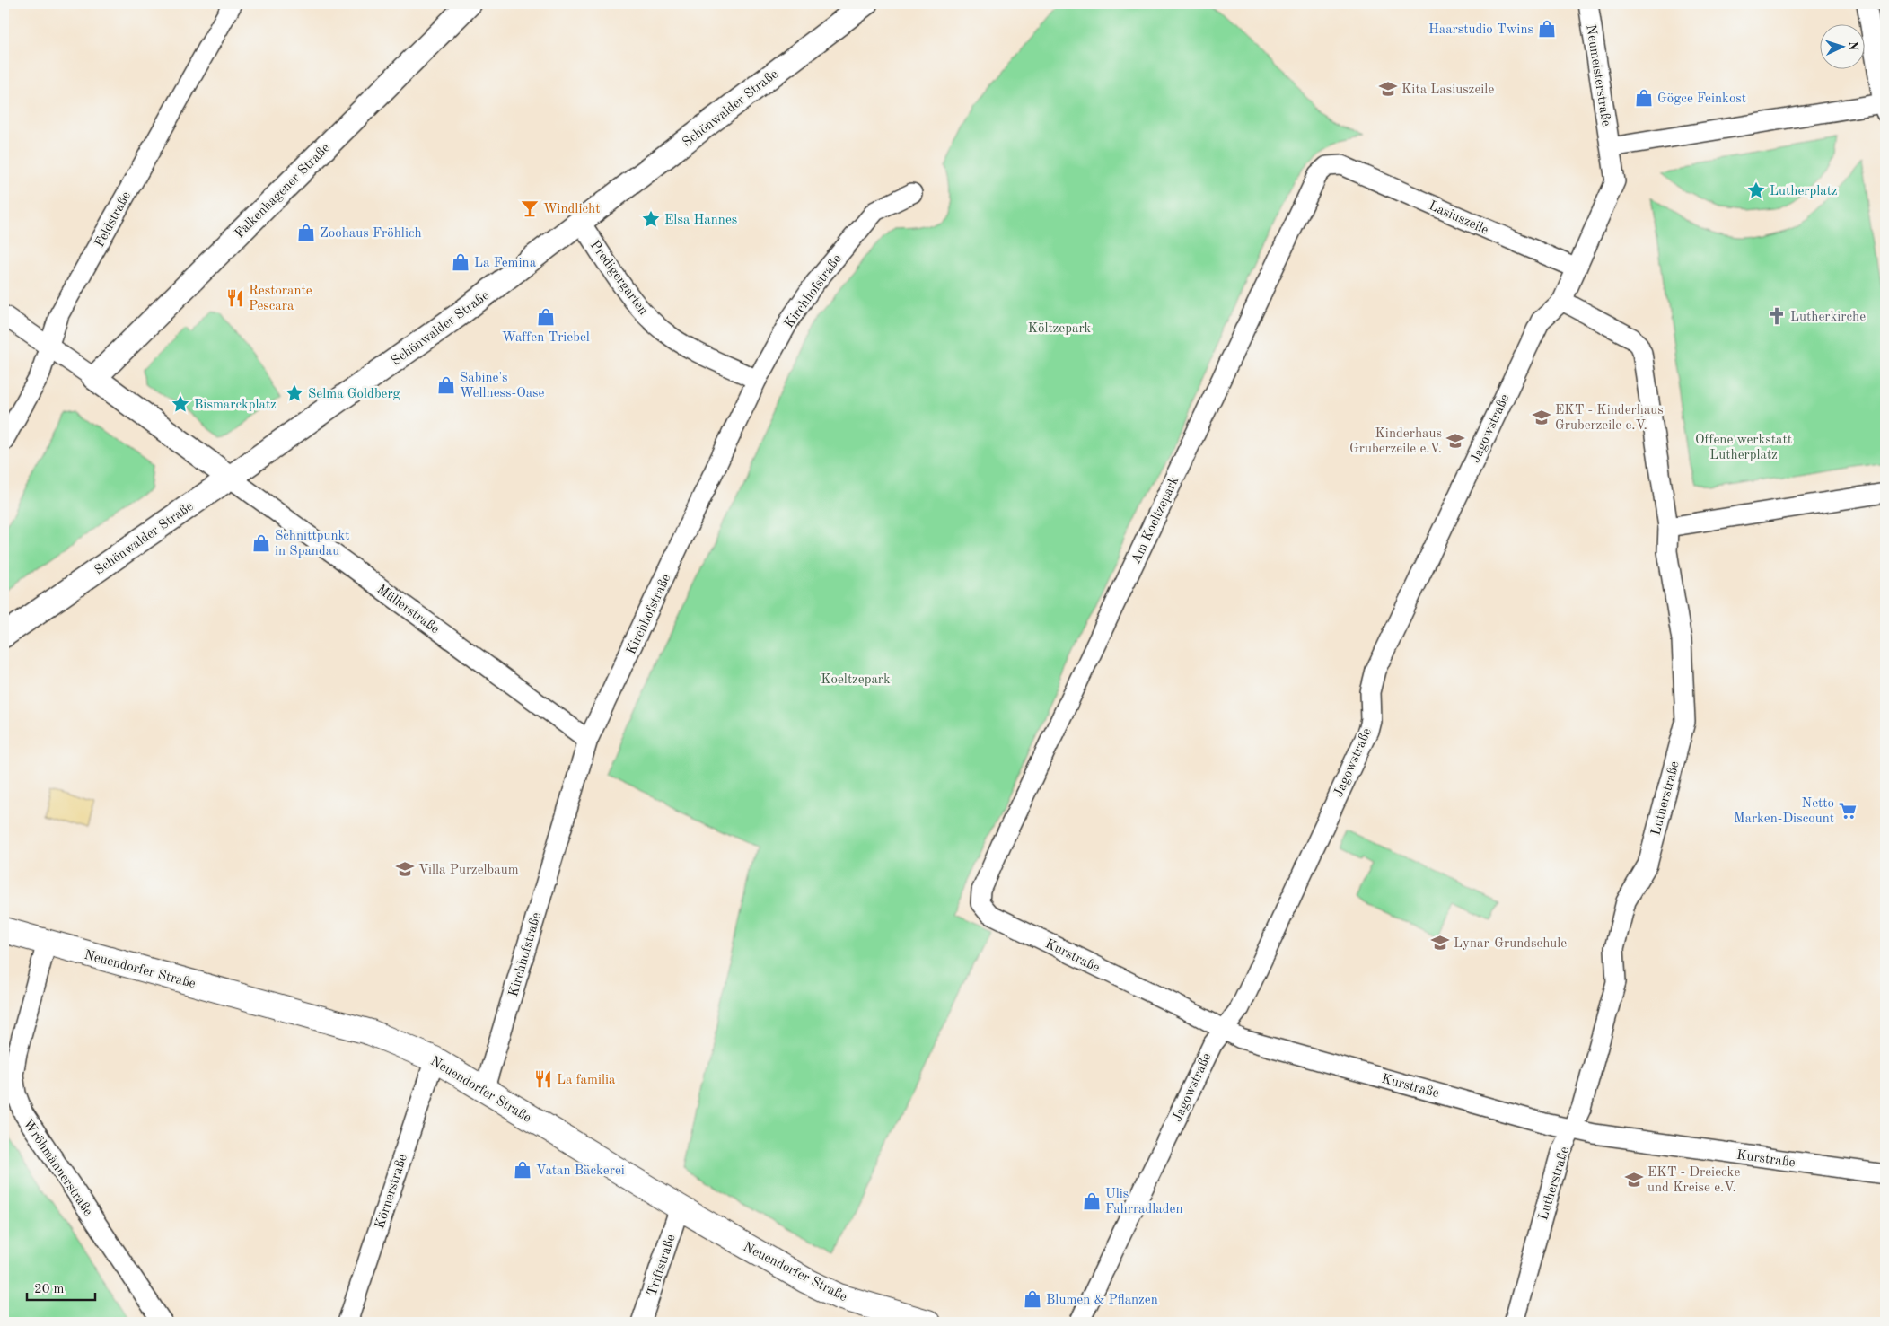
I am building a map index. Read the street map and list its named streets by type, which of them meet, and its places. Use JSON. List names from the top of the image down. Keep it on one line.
{"streets":{"main road":["Neuendorfer Straße"],"street":["Neumeisterstraße","Schönwalder Straße","Falkenhagener Straße","Lasiuszeile","Feldstraße","Predigergarten","Kirchhofstraße","Jagowstraße","Am Koeltzepark","Müllerstraße","Lutherstraße","Kurstraße","Wröhmännerstraße","Körnerstraße","Triftstraße"]},"crossings":[["Neumeisterstraße","Jagowstraße"],["Schönwalder Straße","Predigergarten"],["Schönwalder Straße","Müllerstraße"],["Lasiuszeile","Jagowstraße"],["Lasiuszeile","Am Koeltzepark"],["Predigergarten","Kirchhofstraße"],["Kirchhofstraße","Müllerstraße"],["Kirchhofstraße","Neuendorfer Straße"],["Jagowstraße","Lutherstraße"],["Jagowstraße","Kurstraße"],["Am Koeltzepark","Kurstraße"],["Lutherstraße","Kurstraße"],["Neuendorfer Straße","Wröhmännerstraße"],["Neuendorfer Straße","Körnerstraße"],["Neuendorfer Straße","Triftstraße"]],"parks":["Költzepark","Offene werkstatt Lutherplatz","Koeltzepark"],"places":{"shop":["Haarstudio Twins","Gögce Feinkost","Zoohaus Fröhlich","La Femina","Waffen Triebel","Sabine's Wellness-Oase","Schnittpunkt in Spandau","Vatan Bäckerei","Ulis Fahrradladen","Blumen & Pflanzen"],"school or university":["Kita Lasiuszeile","EKT - Kinderhaus Gruberzeile e.V.","Kinderhaus Gruberzeile e.V.","Villa Purzelbaum","Lynar-Grundschule","EKT - Dreiecke und Kreise e.V."],"place":["Lutherplatz","Elsa Hannes","Selma Goldberg","Bismarckplatz"],"bar":["Windlicht"],"restaurant":["Restorante Pescara","La familia"],"church":["Lutherkirche"],"supermarket":["Netto Marken-Discount"]},"scale_bar":"20 m","north":"right"}
